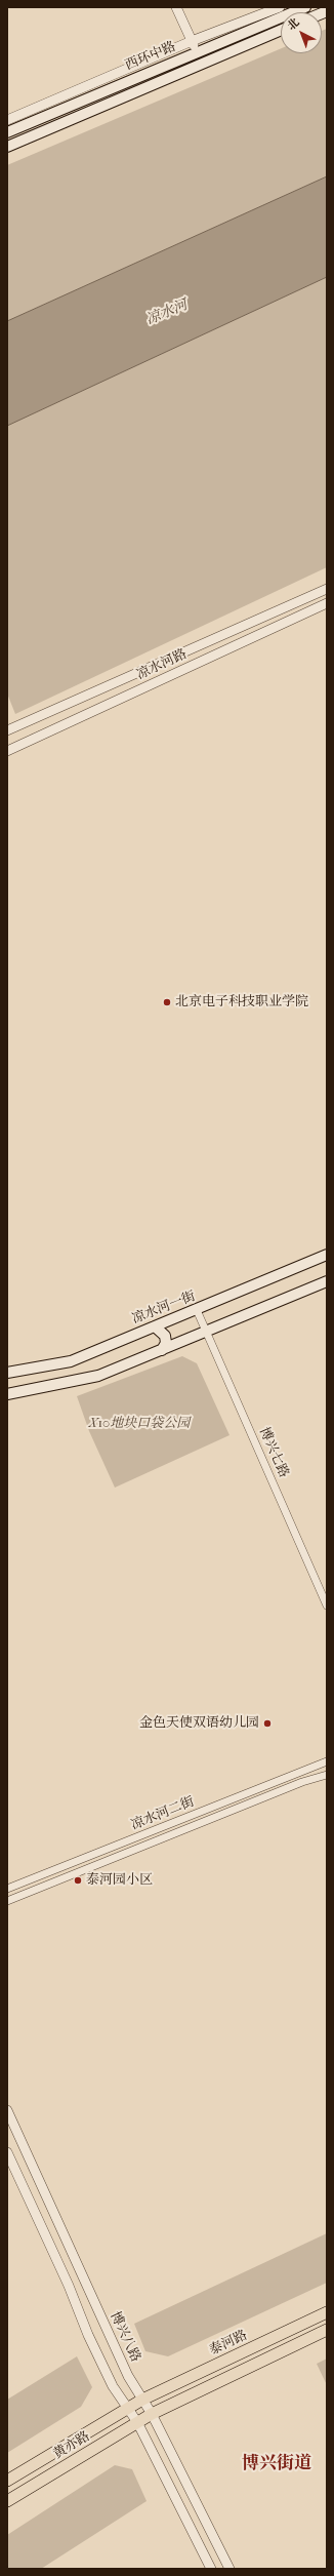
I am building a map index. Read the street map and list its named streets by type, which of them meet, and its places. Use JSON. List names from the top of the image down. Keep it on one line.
{"streets":{"main road":["西环中路","凉水河一街","泰河路","黄亦路"],"street":["凉水河路","博兴七路","凉水河二街","博兴八路"]},"crossings":[["凉水河一街","博兴七路"],["博兴八路","泰河路"],["博兴八路","黄亦路"],["泰河路","黄亦路"]],"districts":["博兴街道"],"water":["凉水河"],"parks":["X10地块口袋公园"],"places":["北京电子科技职业学院","金色天使双语幼儿园","泰河园小区"],"north":"top left"}
